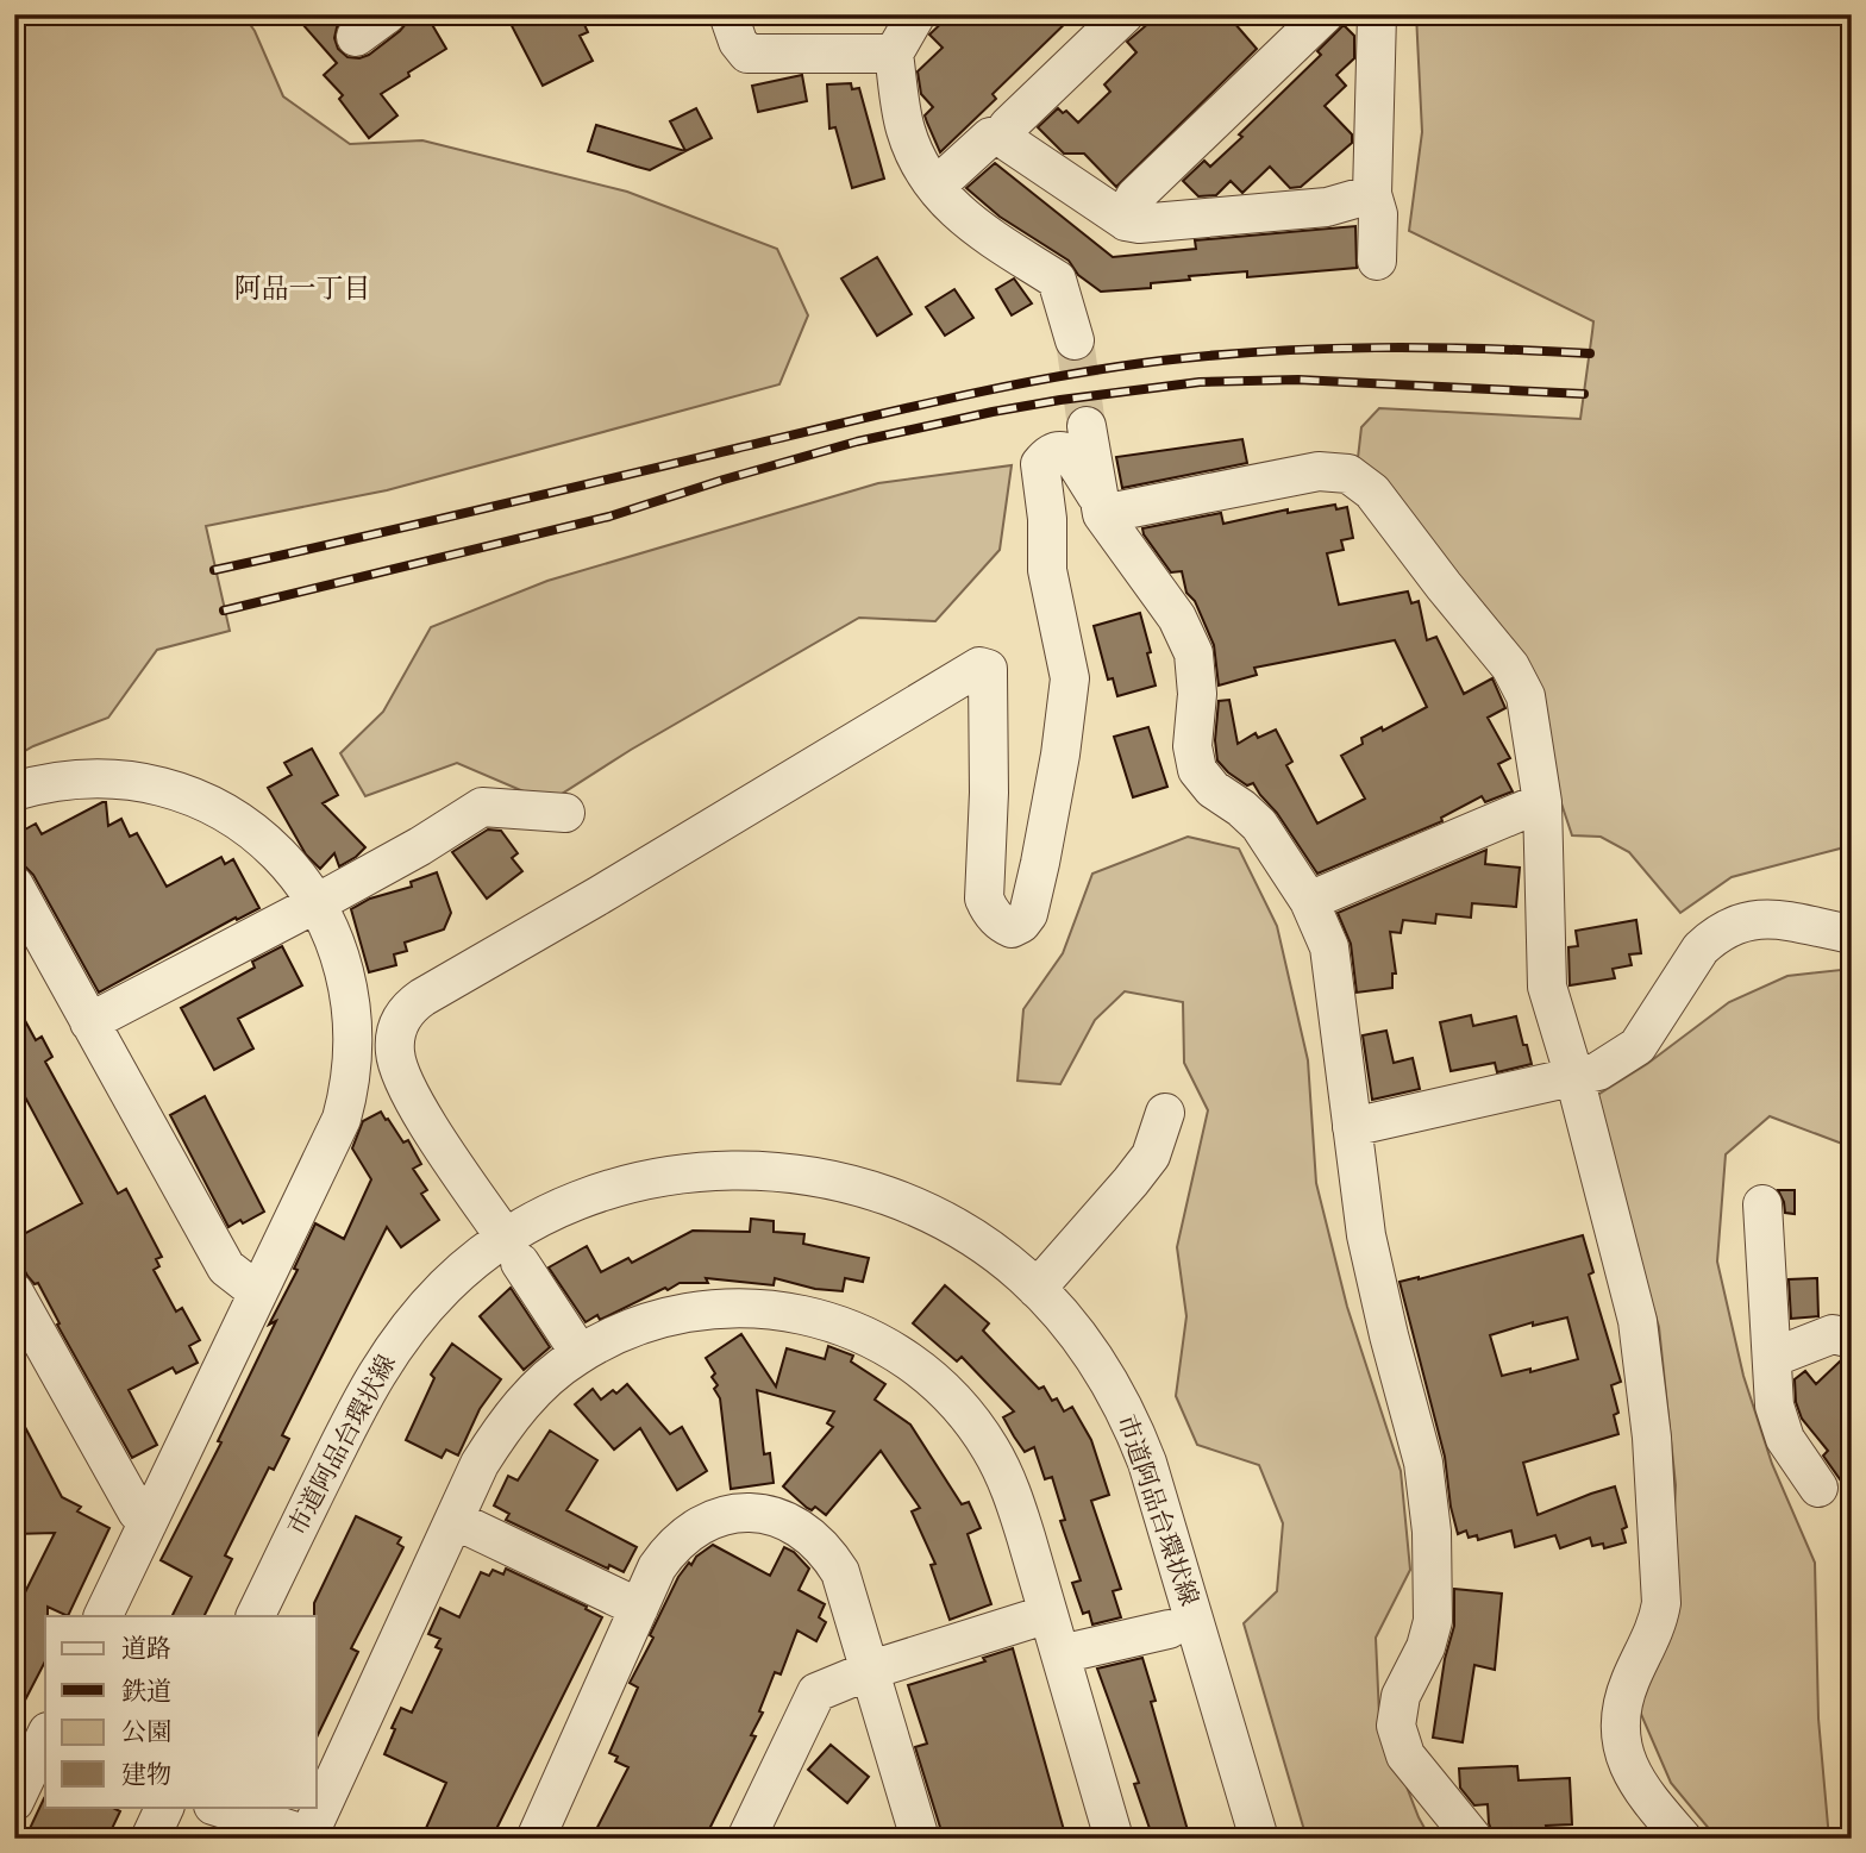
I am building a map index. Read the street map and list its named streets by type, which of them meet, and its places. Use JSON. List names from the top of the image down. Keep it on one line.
{"streets":{"street":["市道阿品台環状線"]},"districts":["阿品一丁目"],"legend":["道路","鉄道","公園","建物"]}
